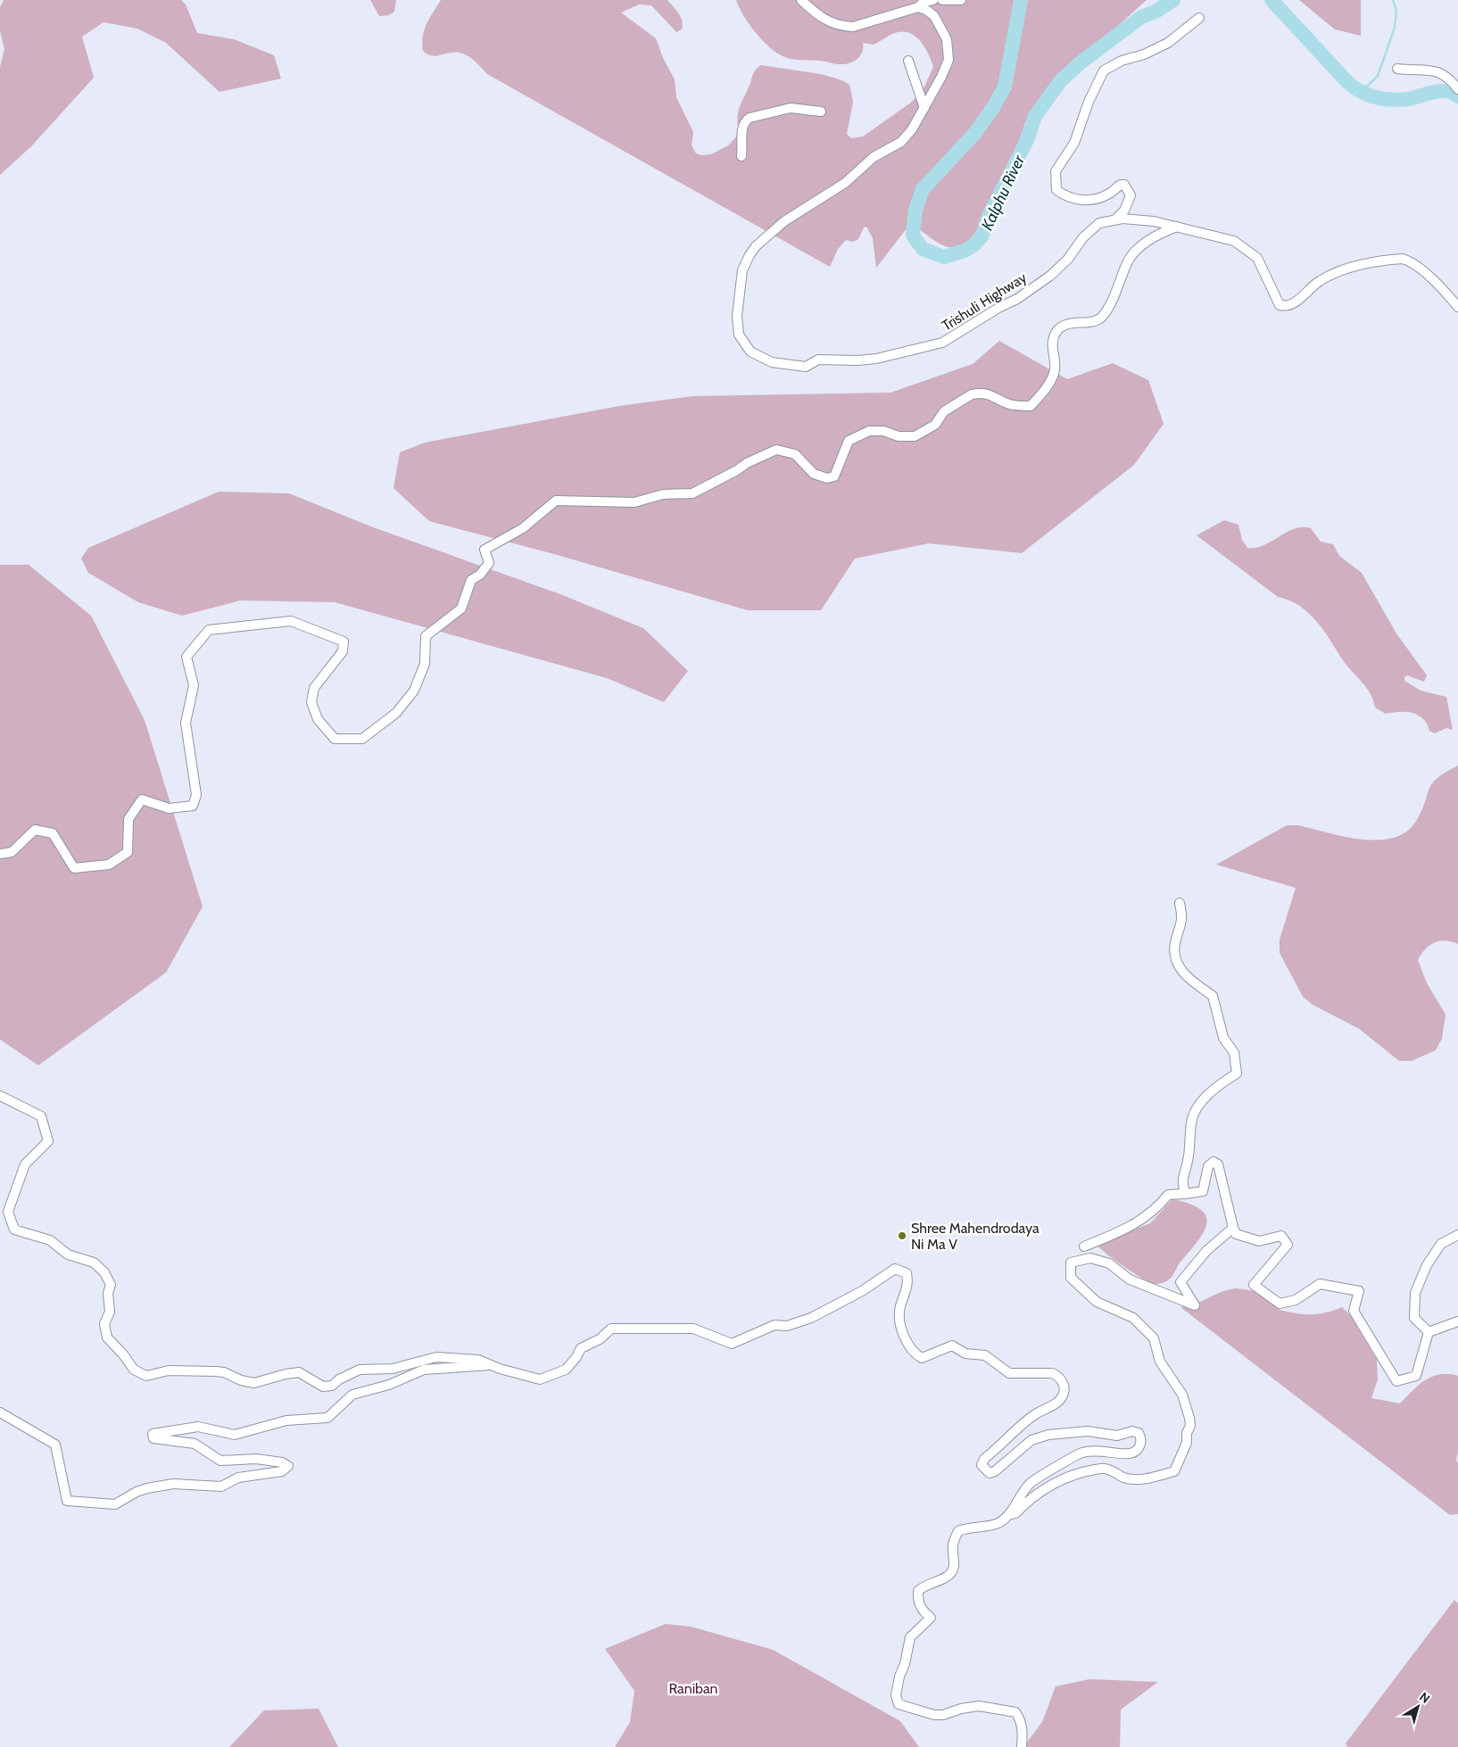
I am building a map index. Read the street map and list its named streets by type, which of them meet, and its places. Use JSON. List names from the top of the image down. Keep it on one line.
{"streets":{"street":["Trishuli Highway"]},"water":["Kalphu River"],"parks":["Raniban"],"places":["Shree Mahendrodaya Ni Ma V"],"north":"top right"}
